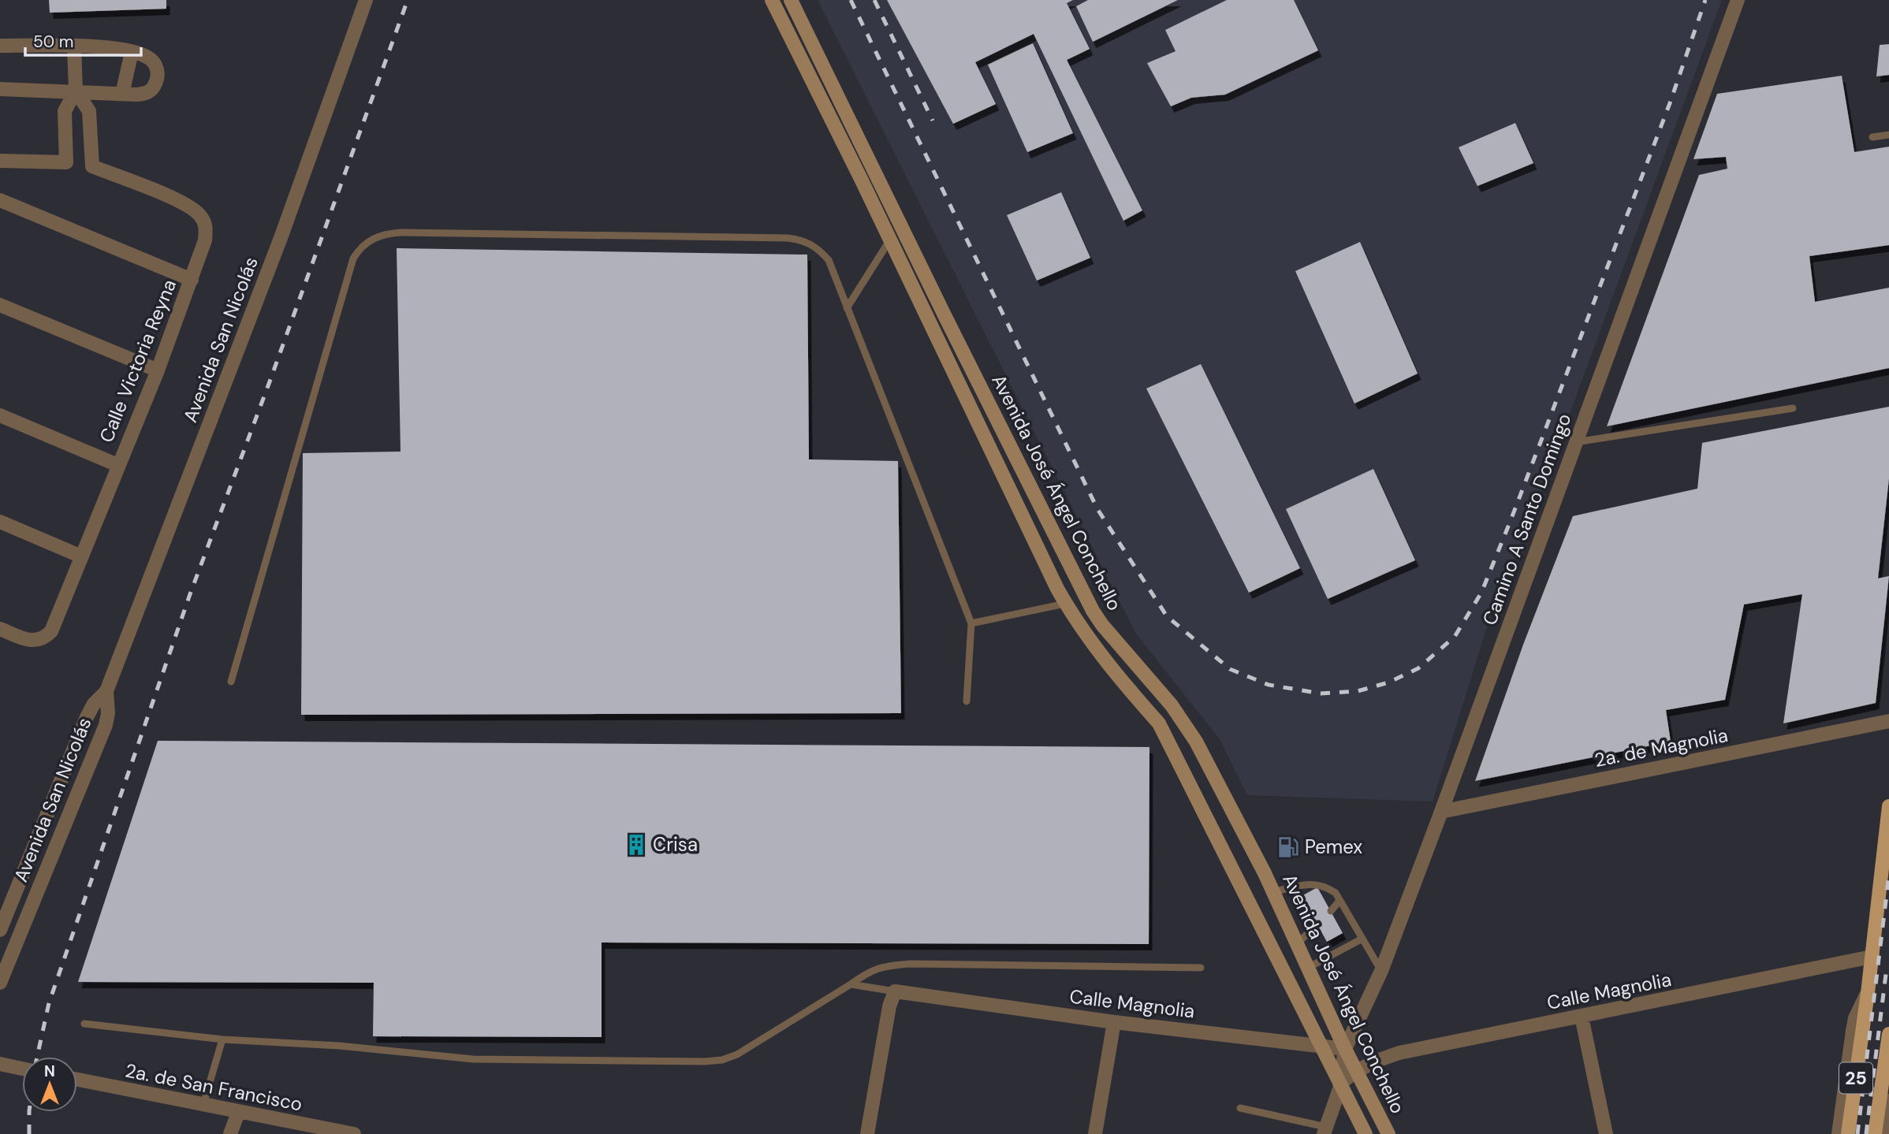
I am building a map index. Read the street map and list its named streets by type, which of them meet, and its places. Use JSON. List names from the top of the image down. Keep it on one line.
{"streets":{"main road":["Avenida José Ángel Conchello","25"],"street":["Avenida San Nicolás","Calle Victoria Reyna","Camino A Santo Domingo","2a. de Magnolia","Calle Magnolia","2a. de San Francisco"]},"crossings":[["Avenida José Ángel Conchello","Camino A Santo Domingo"],["Avenida José Ángel Conchello","Calle Magnolia"],["Camino A Santo Domingo","2a. de Magnolia"],["Camino A Santo Domingo","Calle Magnolia"],["Calle Magnolia","25"]],"places":{"building":["Crisa"],"fuel station":["Pemex"]},"scale_bar":"50 m","north":"top"}
